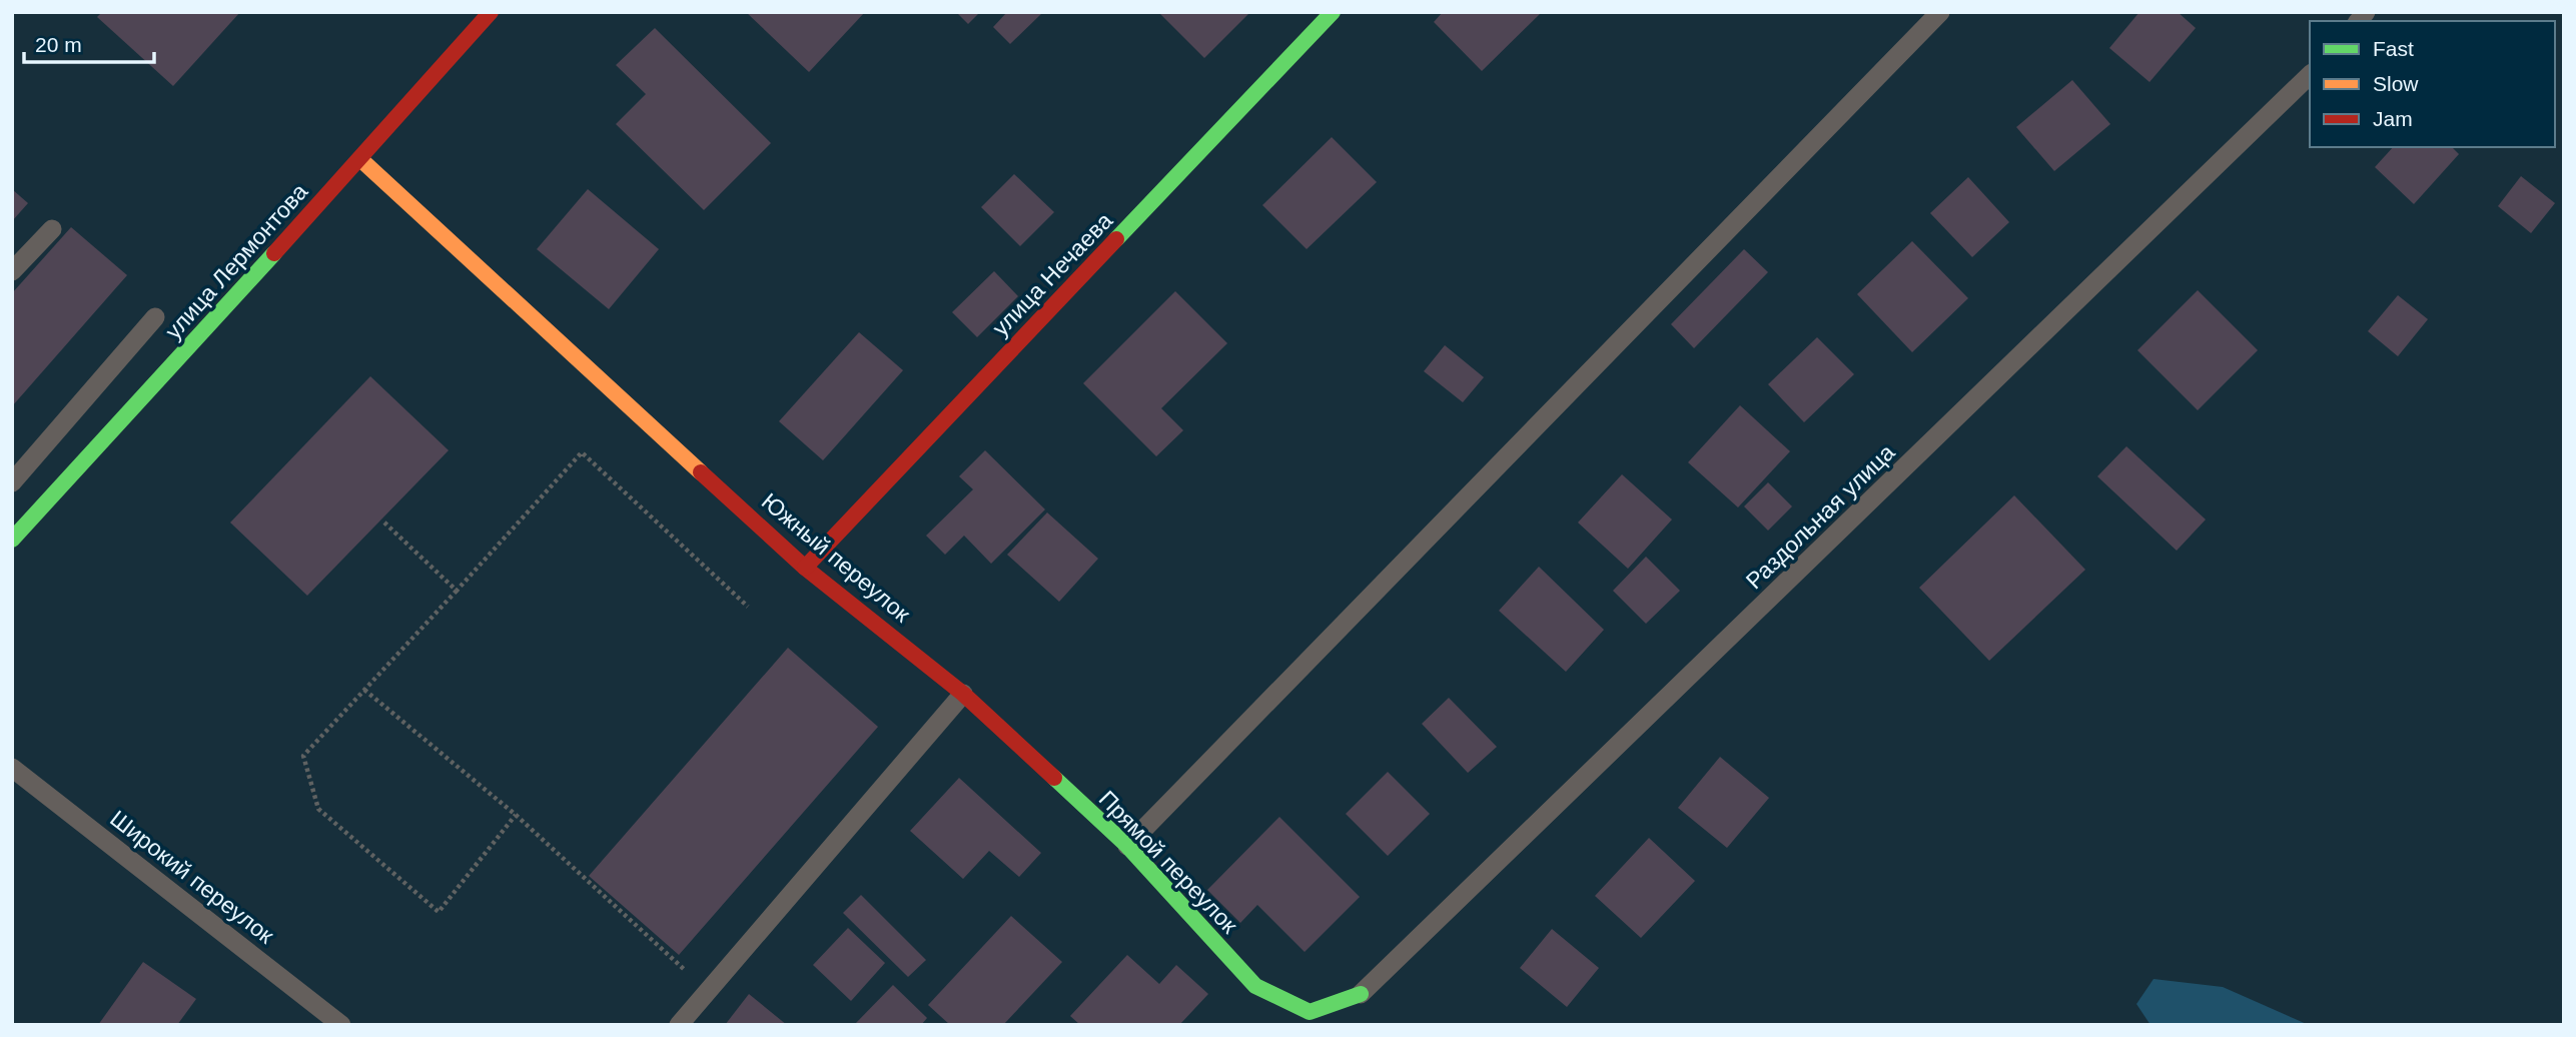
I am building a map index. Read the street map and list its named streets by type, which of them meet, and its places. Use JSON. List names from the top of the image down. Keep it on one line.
{"streets":{"street":["улица Лермонтова","улица Нечаева","Южный переулок","Прямой переулок"],"lane":["Раздольная улица","Широкий переулок"]},"crossings":[["улица Лермонтова","Южный переулок"],["улица Нечаева","Южный переулок"],["Раздольная улица","Прямой переулок"],["Южный переулок","Прямой переулок"]],"legend":["Fast","Slow","Jam"],"scale_bar":"20 m"}
